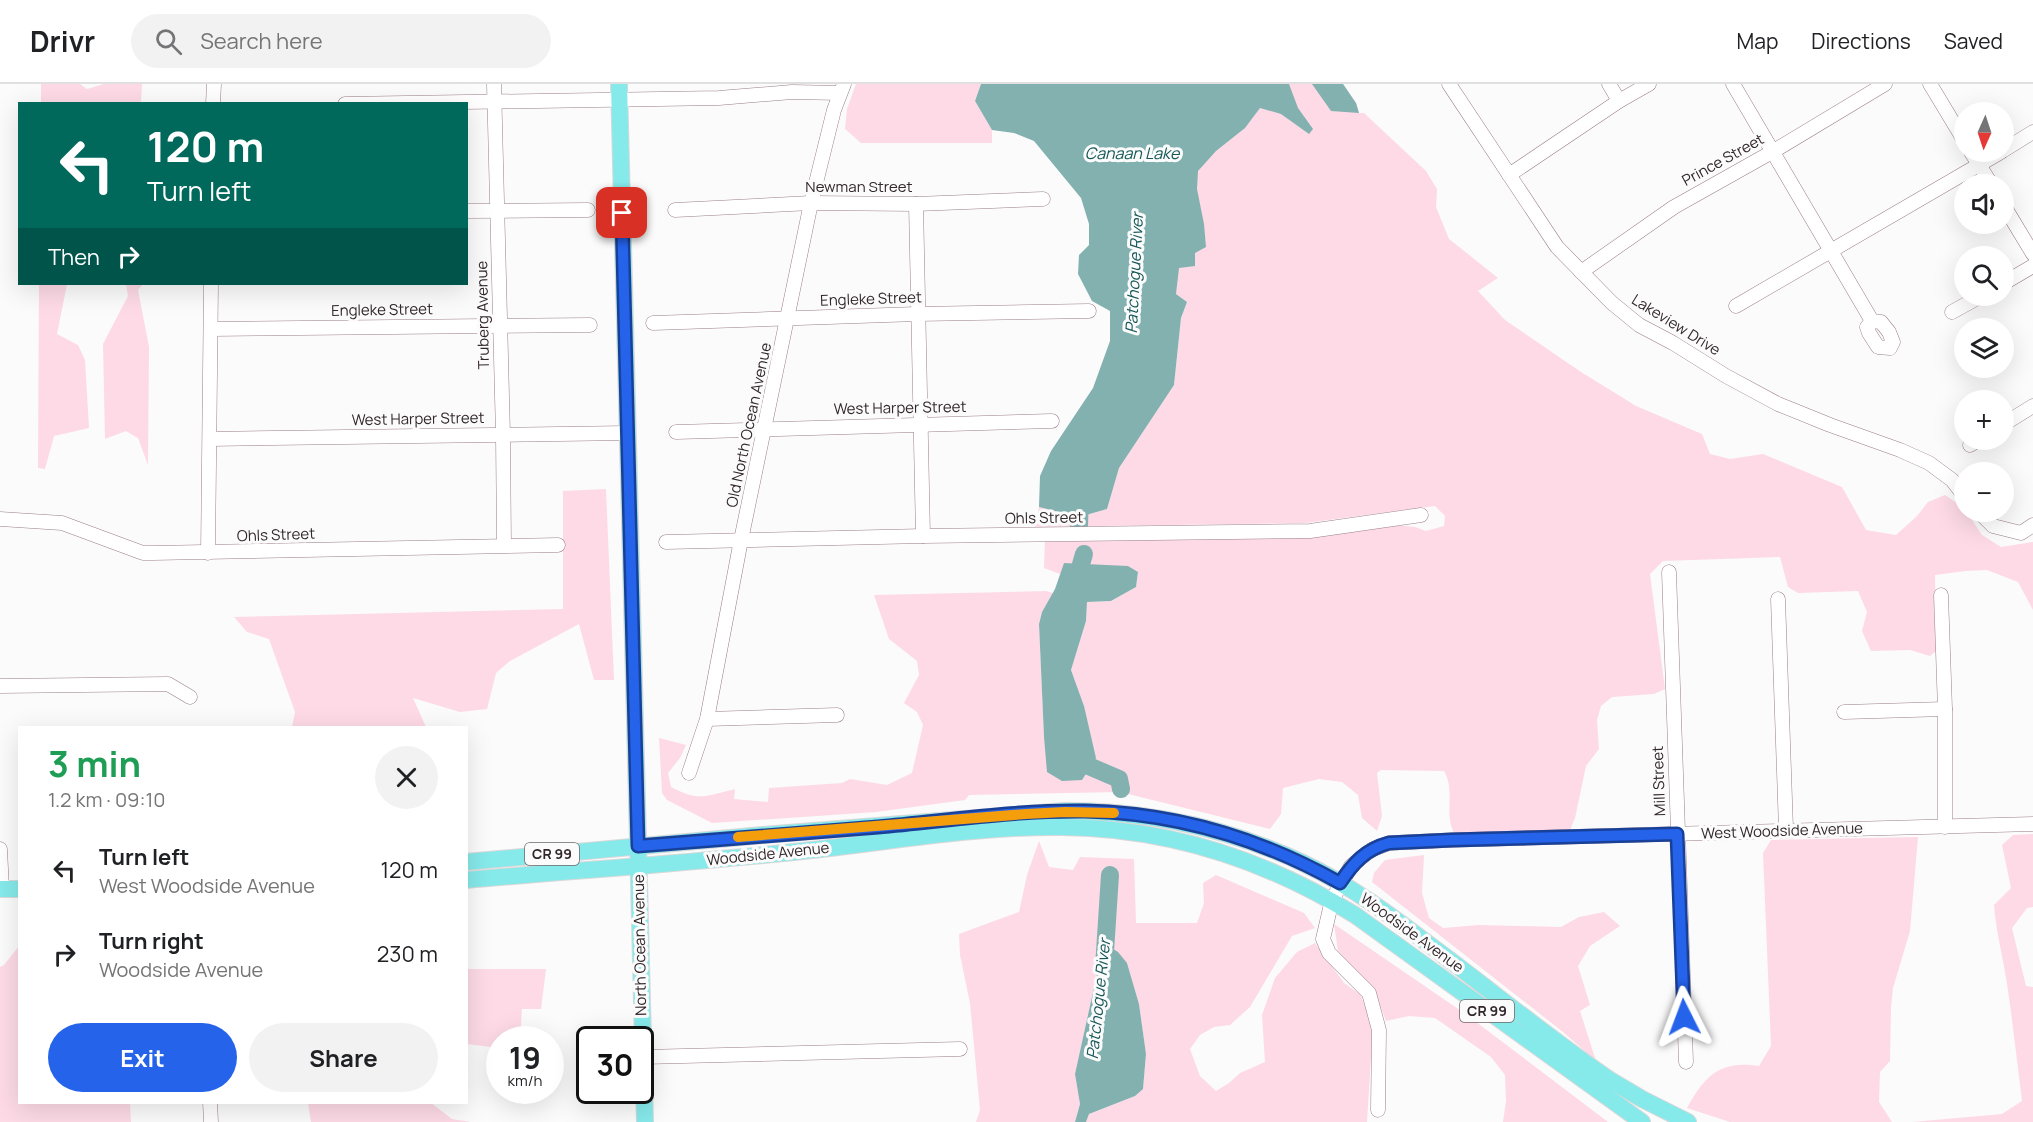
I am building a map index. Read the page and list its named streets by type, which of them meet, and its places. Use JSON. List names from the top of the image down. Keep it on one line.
{"streets":{"main road":["CR 99","Woodside Avenue","North Ocean Avenue"],"street":["Prince Street","Newman Street","Engleke Street","Truberg Avenue","Lakeview Drive","West Harper Street","Old North Ocean Avenue","Ohls Street","Mill Street","West Woodside Avenue"]},"crossings":[["Prince Street","Lakeview Drive"],["Newman Street","Old North Ocean Avenue"],["Engleke Street","Truberg Avenue"],["Engleke Street","Old North Ocean Avenue"],["Truberg Avenue","West Harper Street"],["Truberg Avenue","Ohls Street"],["West Harper Street","Old North Ocean Avenue"],["West Harper Street","North Ocean Avenue"],["Old North Ocean Avenue","Ohls Street"],["Mill Street","West Woodside Avenue"],["West Woodside Avenue","Woodside Avenue"],["CR 99","Woodside Avenue"],["CR 99","North Ocean Avenue"],["Woodside Avenue","North Ocean Avenue"]],"water":["Canaan Lake","Patchogue River"],"north":"bottom","page":{"header":"Drivr","search":"Search here","nav":["Map","Directions","Saved"],"map_buttons":["+","−"],"turn":["120 m","Turn left"],"then":"Then","heading":["3 min","1.2 km · 09:10"],"list":[{"name":"Turn left","note":"West Woodside Avenue","value":"120 m"},{"name":"Turn right","note":"Woodside Avenue","value":"230 m"}],"buttons":["Exit","Share"],"speed":"19 km/h","limit":"30"}}
